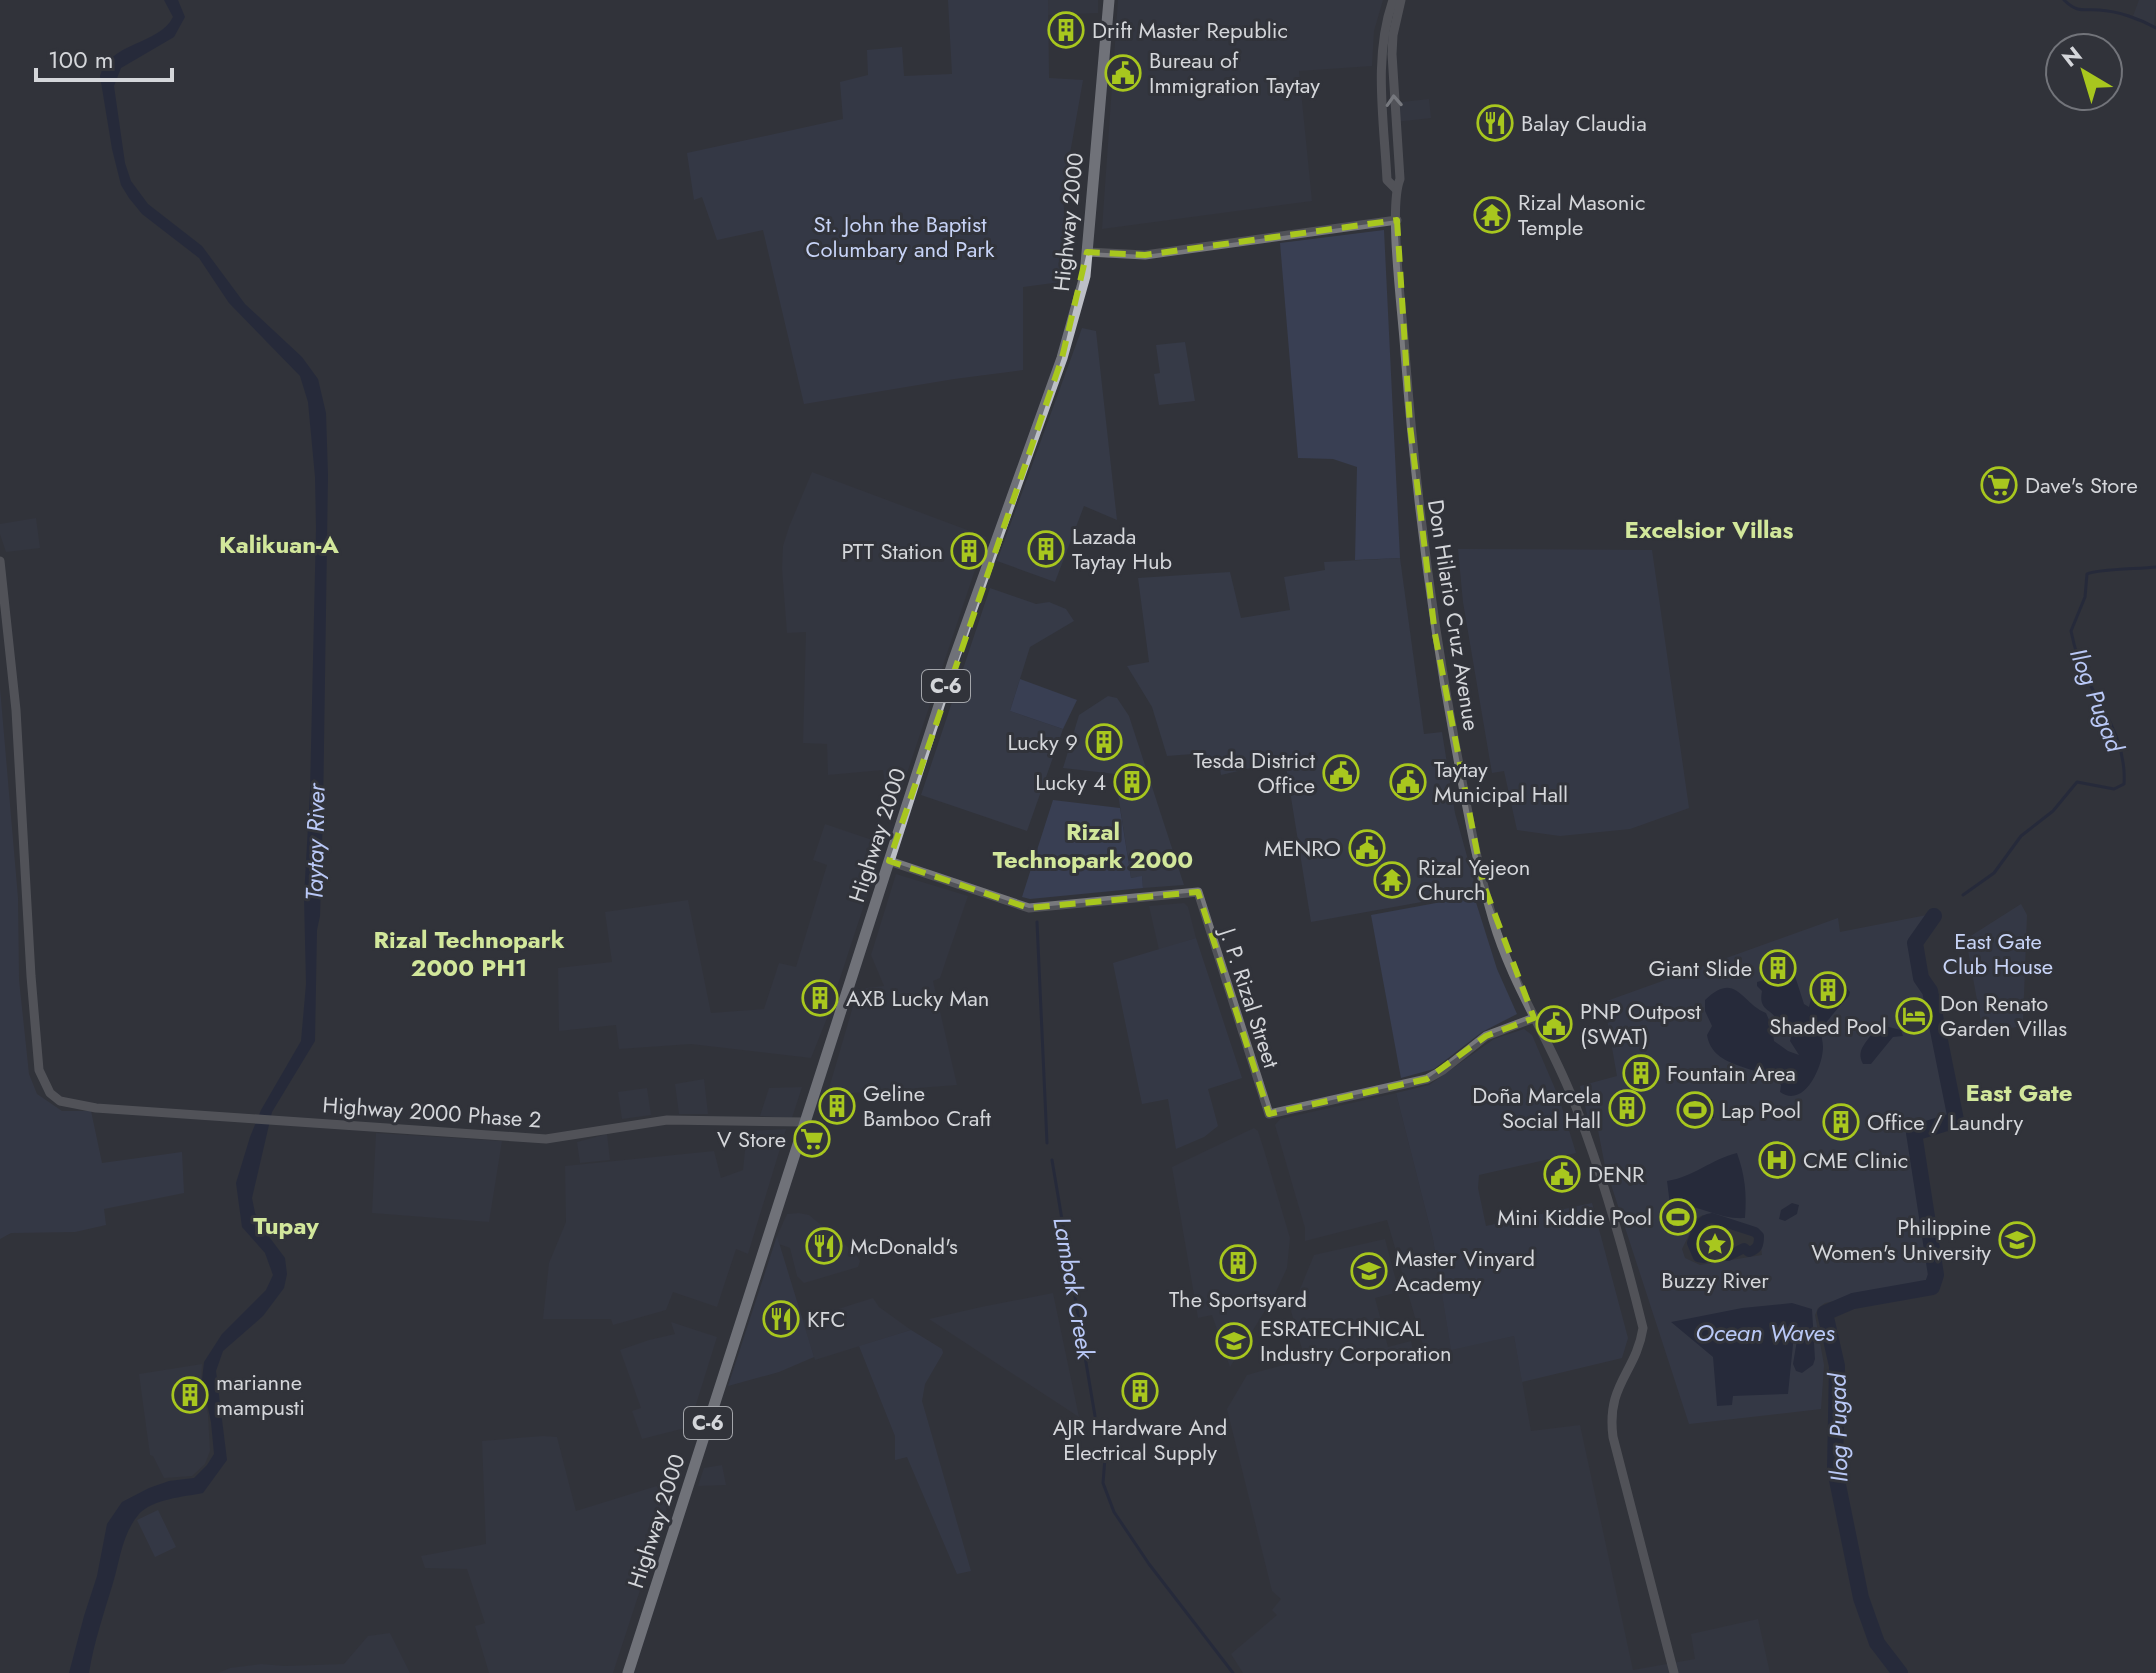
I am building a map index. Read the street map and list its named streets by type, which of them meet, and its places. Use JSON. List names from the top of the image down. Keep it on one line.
{"streets":{"main road":["Highway 2000","C-6"],"street":["Don Hilario Cruz Avenue","J. P. Rizal Street","Highway 2000 Phase 2"]},"crossings":[["Highway 2000","J. P. Rizal Street"],["Highway 2000","Highway 2000 Phase 2"],["Don Hilario Cruz Avenue","J. P. Rizal Street"]],"districts":["Excelsior Villas","Kalikuan-A","Rizal Technopark 2000","Rizal Technopark 2000 PH1","East Gate","Tupay"],"water":["Ilog Pugad","Taytay River","Lambak Creek","Ocean Waves"],"parks":["St. John the Baptist Columbary and Park","East Gate Club House"],"places":{"building":["Drift Master Republic","Lazada Taytay Hub","PTT Station","Lucky 9","Lucky 4","Giant Slide","Shaded Pool","AXB Lucky Man","Fountain Area","Geline Bamboo Craft","Doña Marcela Social Hall","Office / Laundry","The Sportsyard","AJR Hardware And Electrical Supply","marianne mampusti"],"public building":["Bureau of Immigration Taytay","Tesda District Office","Taytay Municipal Hall","MENRO","PNP Outpost (SWAT)","DENR"],"restaurant":["Balay Claudia","McDonald's","KFC"],"temple":["Rizal Masonic Temple","Rizal Yejeon Church"],"supermarket":["Dave's Store","V Store"],"hotel":["Don Renato Garden Villas"],"sports":["Lap Pool","Mini Kiddie Pool"],"hospital":["CME Clinic"],"school or university":["Philippine Women's University","Master Vinyard Academy","ESRATECHNICAL Industry Corporation"],"place":["Buzzy River"]},"scale_bar":"100 m","north":"top left"}
